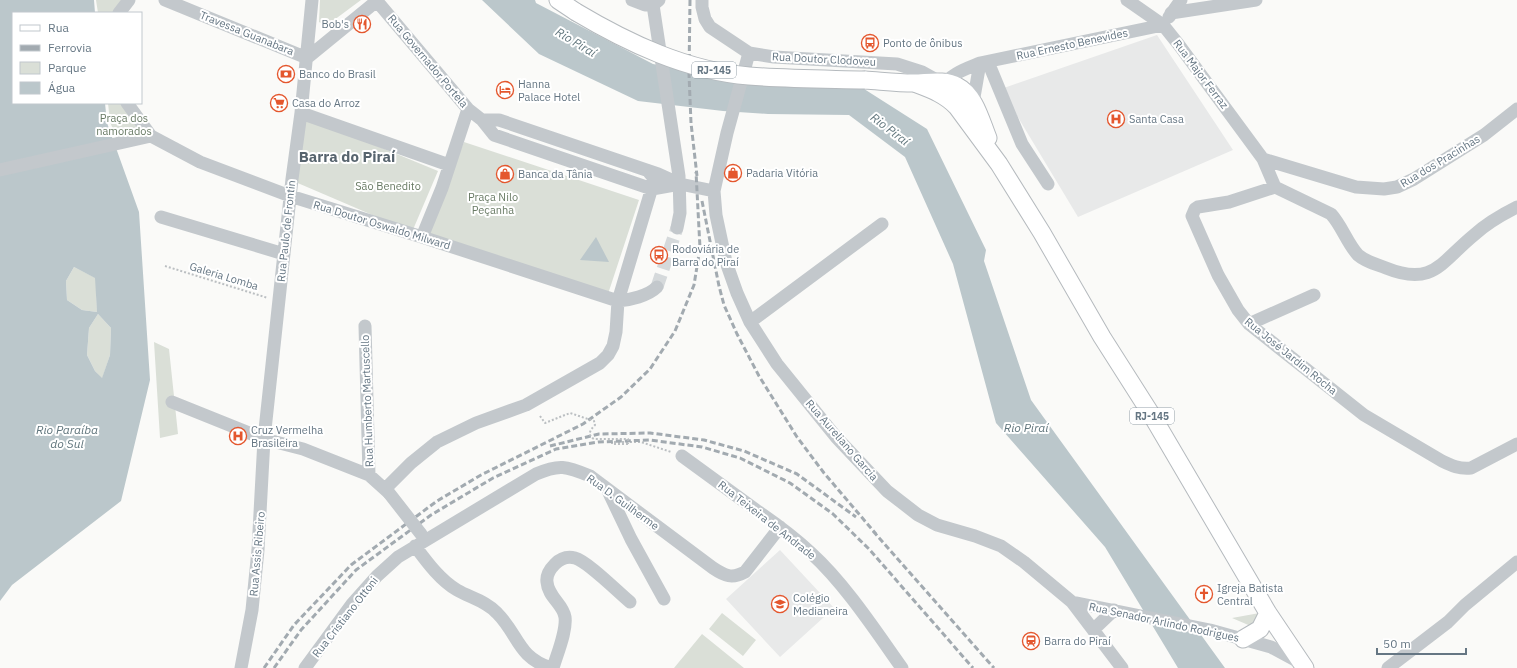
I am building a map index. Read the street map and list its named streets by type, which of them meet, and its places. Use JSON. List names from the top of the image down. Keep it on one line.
{"streets":{"main road":["RJ-145"],"street":["Travessa Guanabara","Rua Ernesto Benevides","Rua Doutor Clodoveu","Rua Governador Portela","Rua Major Ferraz","Rua dos Pracinhas","Rua Doutor Oswaldo Milward","Rua Paulo de Frontin","Rua José Jardim Rocha","Rua Humberto Martuscello","Rua Aureliano Garcia","Rua D. Guilherme","Rua Teixeira de Andrade","Rua Assis Ribeiro","Rua Cristiano Ottoni","Rua Senador Arlindo Rodrigues"],"path":["Galeria Lomba"]},"crossings":[["Travessa Guanabara","Rua Paulo de Frontin"],["Rua Ernesto Benevides","Rua Doutor Clodoveu"],["Rua Ernesto Benevides","RJ-145"],["Rua Ernesto Benevides","Rua Major Ferraz"],["Rua Doutor Clodoveu","RJ-145"],["Rua Doutor Clodoveu","Rua Aureliano Garcia"],["RJ-145","Rua Senador Arlindo Rodrigues"],["Rua Major Ferraz","Rua dos Pracinhas"],["Rua Major Ferraz","Rua José Jardim Rocha"],["Rua Doutor Oswaldo Milward","Rua Paulo de Frontin"],["Rua Paulo de Frontin","Galeria Lomba"],["Rua Paulo de Frontin","Rua Assis Ribeiro"],["Rua Aureliano Garcia","Rua Senador Arlindo Rodrigues"],["Rua D. Guilherme","Rua Teixeira de Andrade"],["Rua D. Guilherme","Rua Cristiano Ottoni"]],"districts":["Barra do Piraí"],"water":["Rio Piraí","Rio Paraíba do Sul"],"parks":["Praça dos namorados","São Benedito","Praça Nilo Peçanha"],"places":{"restaurant":["Bob's"],"bus stop":["Ponto de ônibus","Rodoviária de Barra do Piraí"],"bank":["Banco do Brasil"],"hotel":["Hanna Palace Hotel"],"supermarket":["Casa do Arroz"],"hospital":["Santa Casa","Cruz Vermelha Brasileira"],"shop":["Padaria Vitória","Banca da Tânia"],"church":["Igreja Batista Central"],"school or university":["Colégio Medianeira"],"station":["Barra do Piraí"]},"legend":["Rua","Ferrovia","Parque","Água"],"scale_bar":"50 m"}
